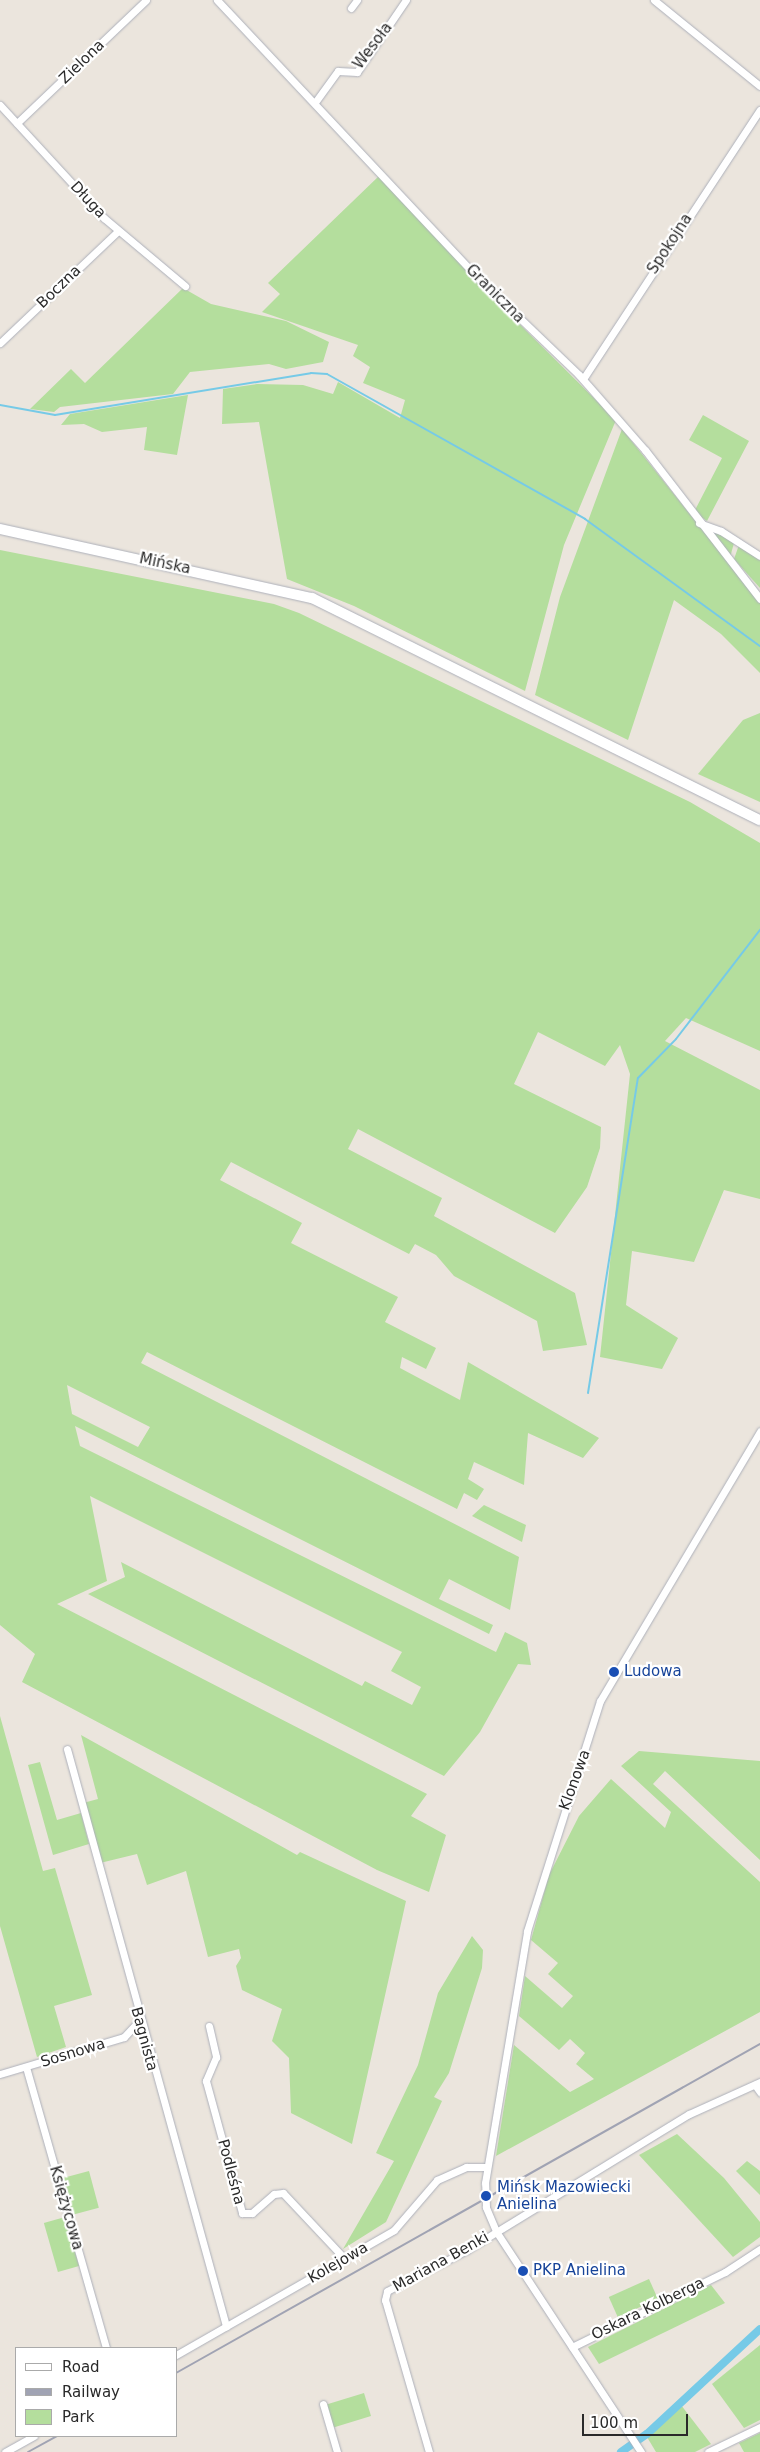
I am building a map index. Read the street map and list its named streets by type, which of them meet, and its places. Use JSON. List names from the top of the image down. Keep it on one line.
{"streets":{"main road":["Mińska"],"street":["Wesoła","Zielona","Długa","Spokojna","Boczna","Graniczna","Klonowa","Bagnista","Sosnowa","Podleśna","Księżycowa","Mariana Benki","Kolejowa","Oskara Kolberga"]},"crossings":[["Wesoła","Graniczna"],["Zielona","Długa"],["Długa","Boczna"],["Spokojna","Graniczna"],["Klonowa","Mariana Benki"],["Klonowa","Kolejowa"],["Klonowa","Oskara Kolberga"],["Bagnista","Sosnowa"],["Bagnista","Kolejowa"],["Sosnowa","Księżycowa"],["Podleśna","Kolejowa"]],"places":["Ludowa","Mińsk Mazowiecki Anielina","PKP Anielina"],"legend":["Road","Railway","Park"],"scale_bar":"100 m"}
